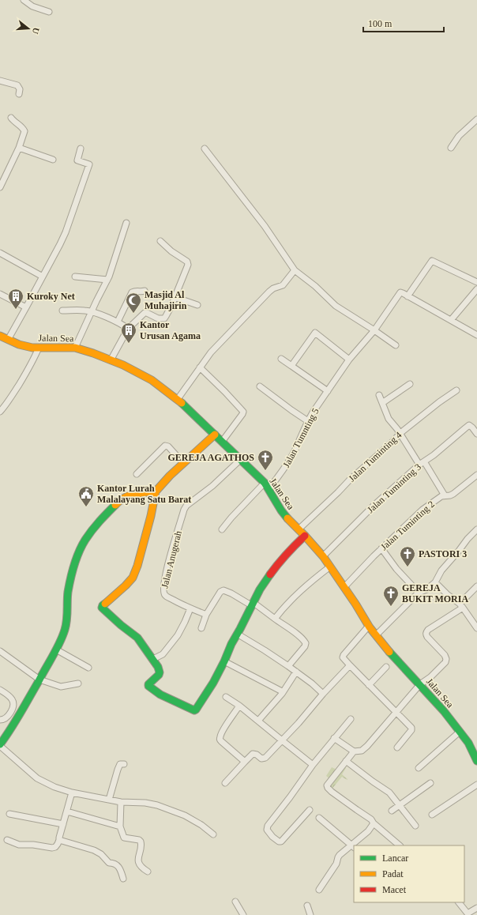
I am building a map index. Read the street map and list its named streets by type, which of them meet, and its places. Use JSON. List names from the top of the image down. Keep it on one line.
{"streets":{"street":["Jalan Sea","Jalan Tumnting 5","Jalan Tuminting 4","Jalan Tuminting 3","Jalan Tuminting 2","Jalan Anugerah"]},"crossings":[["Jalan Sea","Jalan Tumnting 5"],["Jalan Sea","Jalan Tuminting 4"],["Jalan Sea","Jalan Tuminting 3"],["Jalan Sea","Jalan Tuminting 2"],["Jalan Sea","Jalan Anugerah"]],"places":{"building":["Kuroky Net","Kantor Urusan Agama"],"mosque":["Masjid Al Muhajirin"],"church":["GEREJA AGATHOS","PASTORI 3","GEREJA BUKIT MORIA"],"public building":["Kantor Lurah Malalayang Satu Barat"]},"legend":["Lancar","Padat","Macet"],"scale_bar":"100 m","north":"right"}
